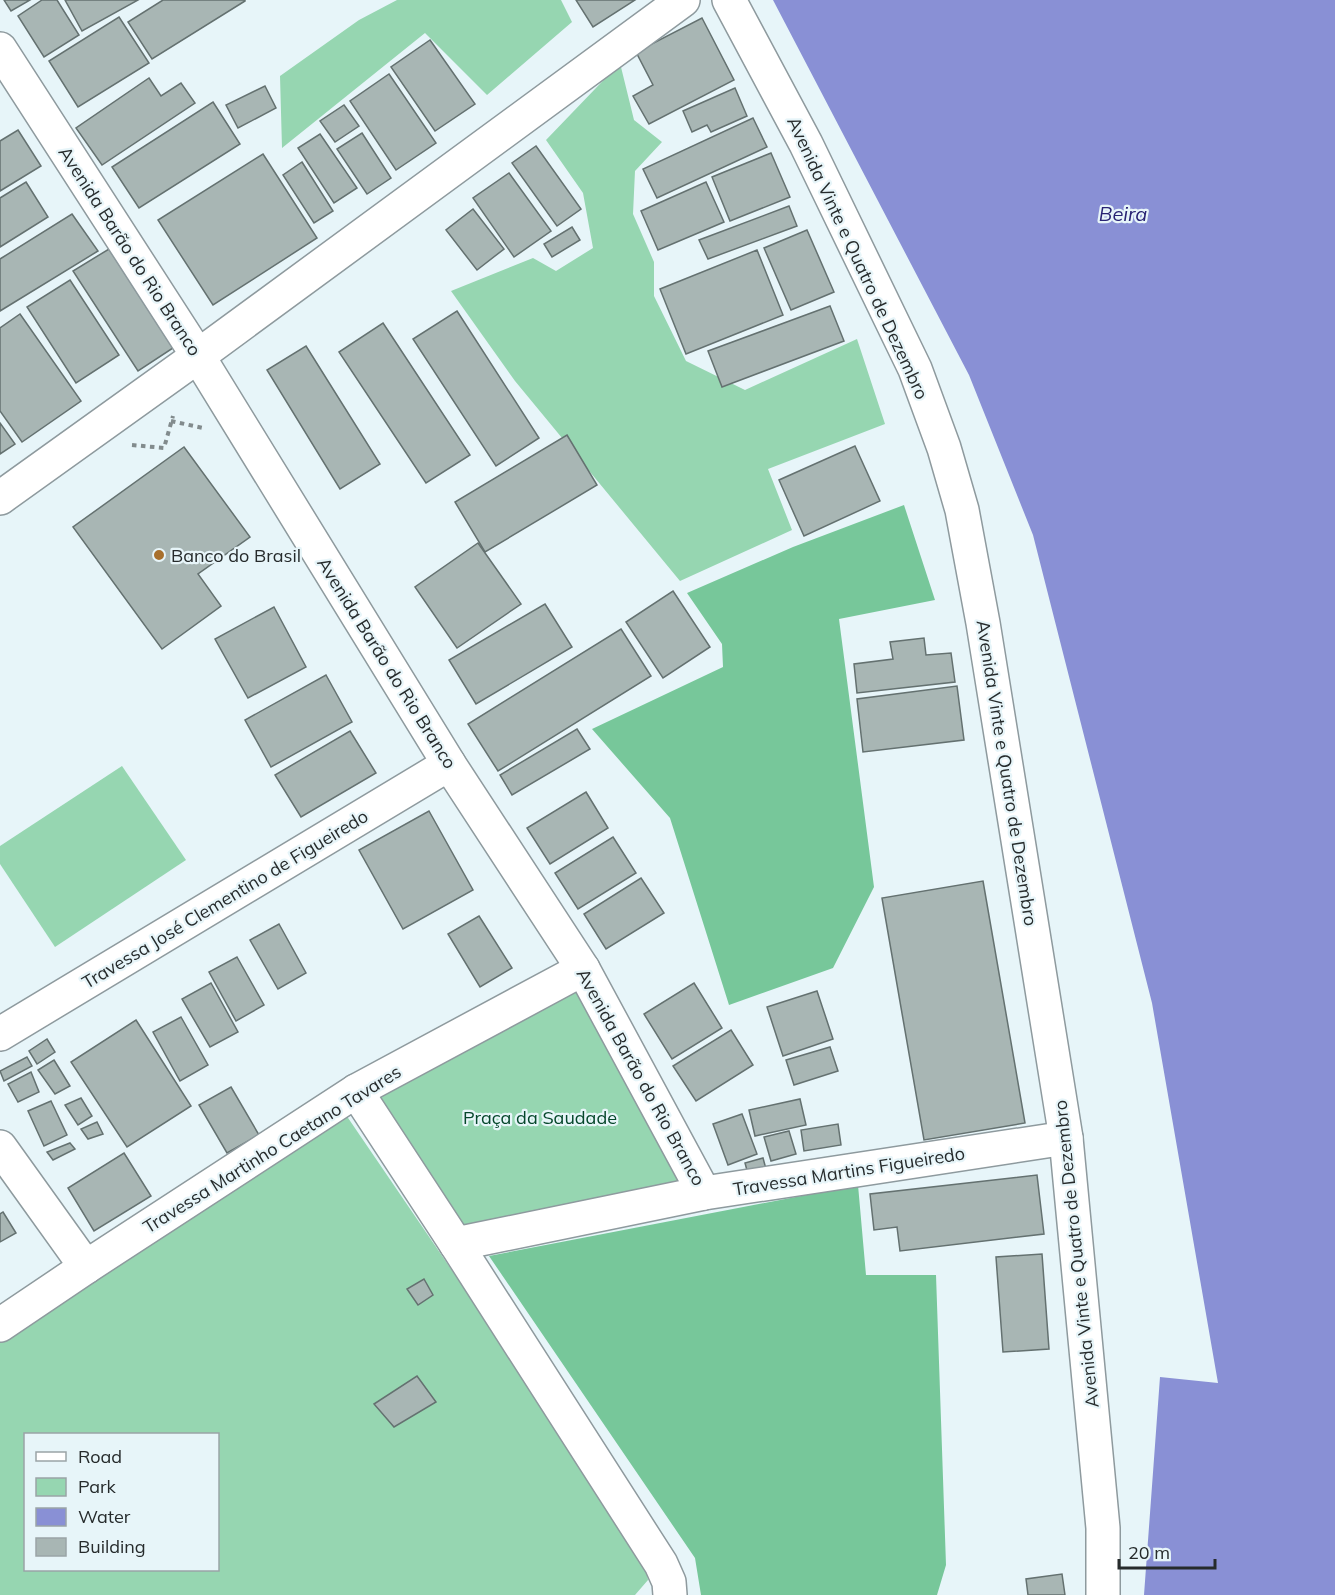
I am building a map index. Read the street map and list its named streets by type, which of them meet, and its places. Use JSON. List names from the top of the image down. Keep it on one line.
{"streets":{"street":["Avenida Barão do Rio Branco","Avenida Vinte e Quatro de Dezembro","Travessa José Clementino de Figueiredo","Travessa Martinho Caetano Tavares","Travessa Martins Figueiredo"]},"crossings":[["Avenida Barão do Rio Branco","Travessa José Clementino de Figueiredo"],["Avenida Barão do Rio Branco","Travessa Martinho Caetano Tavares"],["Avenida Barão do Rio Branco","Travessa Martins Figueiredo"],["Avenida Vinte e Quatro de Dezembro","Travessa Martins Figueiredo"]],"water":["Beira"],"parks":["Praça da Saudade"],"places":["Banco do Brasil"],"legend":["Road","Park","Water","Building"],"scale_bar":"20 m"}
